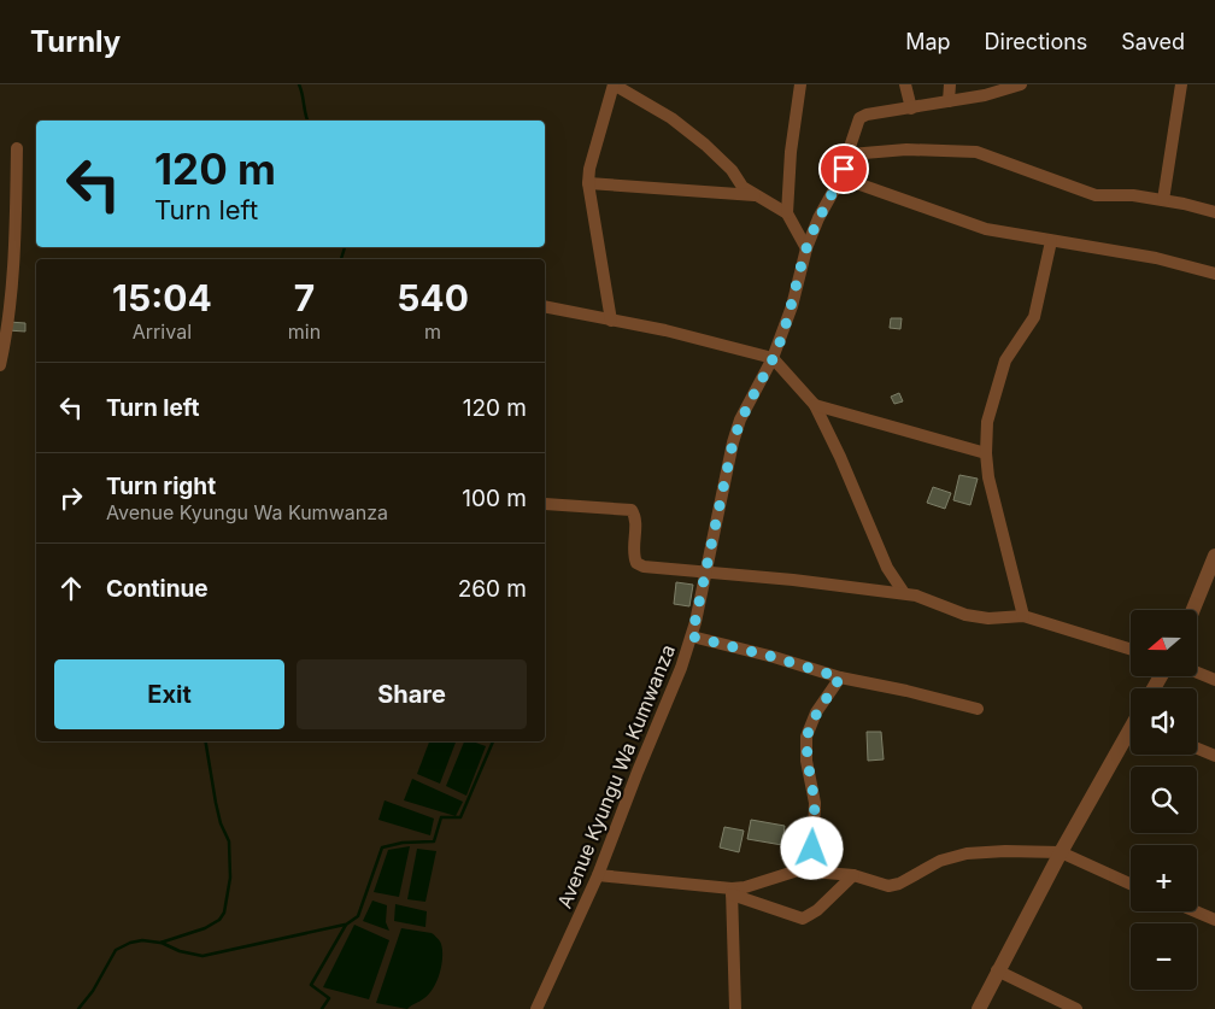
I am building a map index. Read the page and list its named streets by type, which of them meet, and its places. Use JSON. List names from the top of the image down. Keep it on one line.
{"streets":{"street":["Avenue Kyungu Wa Kumwanza"]},"north":"left","page":{"header":"Turnly","nav":["Map","Directions","Saved"],"turn":["120 m","Turn left"],"eta":["15:04","Arrival","7","min","540","m"],"list":[{"name":"Turn left","value":"120 m"},{"name":"Turn right","note":"Avenue Kyungu Wa Kumwanza","value":"100 m"},{"name":"Continue","value":"260 m"}],"map_buttons":["+","−"],"buttons":["Exit","Share"]}}
